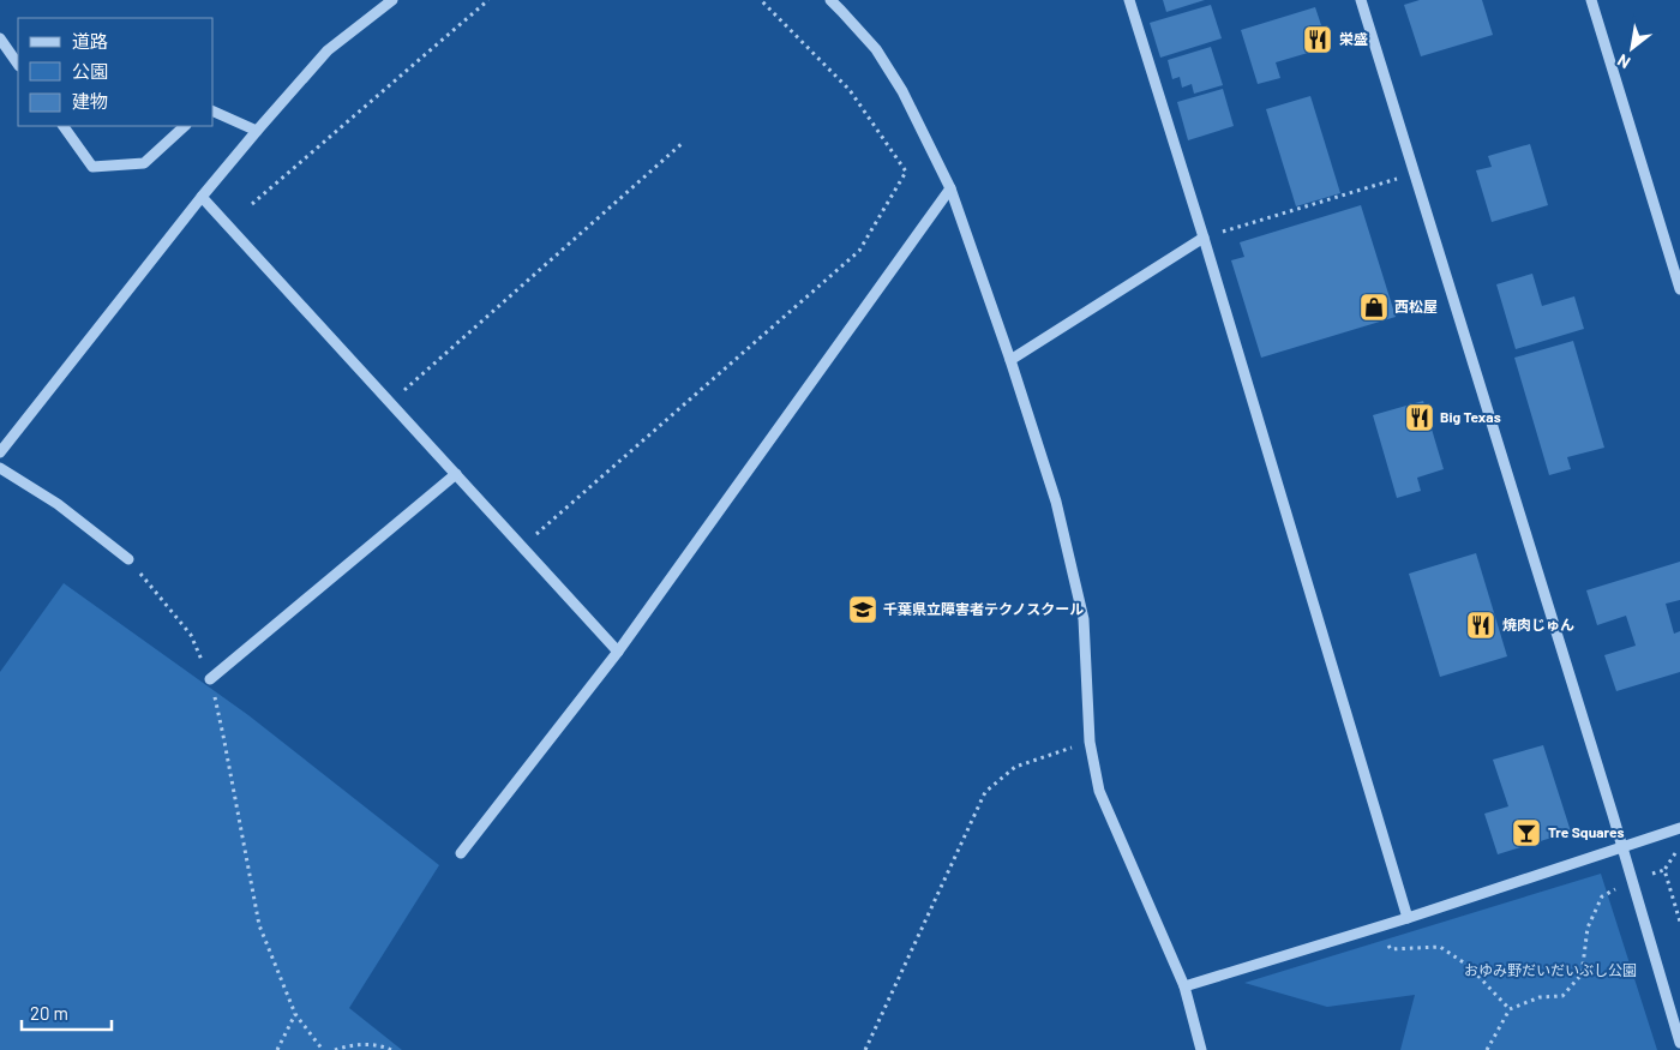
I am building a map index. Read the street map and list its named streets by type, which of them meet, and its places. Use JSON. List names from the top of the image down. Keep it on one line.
{"parks":["おゆみ野だいだいぶし公園"],"places":{"restaurant":["栄盛","Big Texas","焼肉じゅん"],"shop":["西松屋"],"school or university":["千葉県立障害者テクノスクール"],"bar":["Tre Squares"]},"legend":["道路","公園","建物"],"scale_bar":"20 m","north":"bottom left"}
